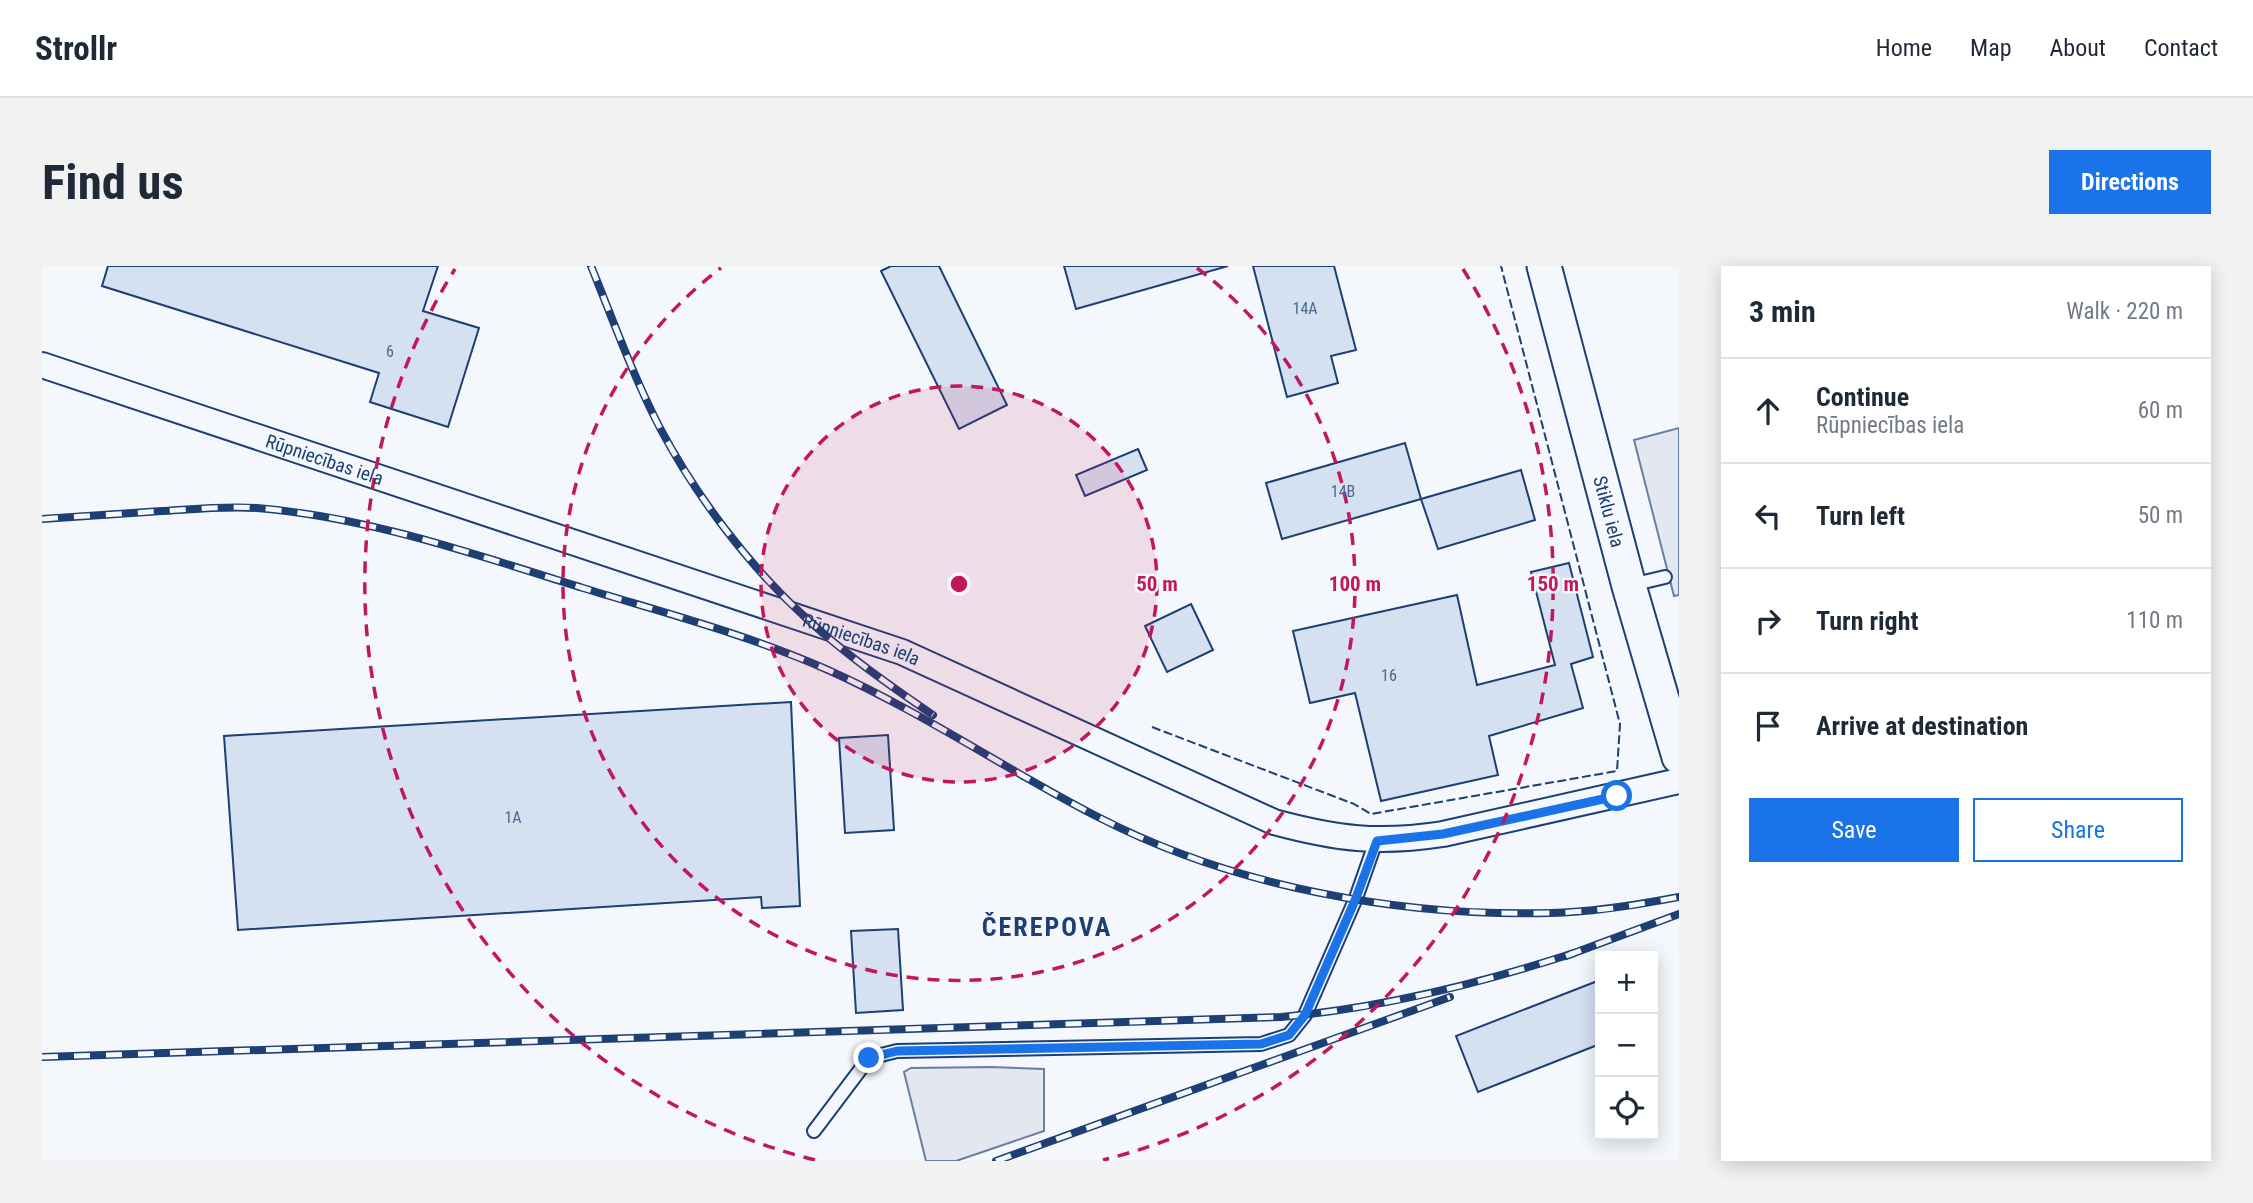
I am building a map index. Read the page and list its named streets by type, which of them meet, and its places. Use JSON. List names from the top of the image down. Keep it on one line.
{"streets":{"street":["Rūpniecības iela","Stiklu iela"]},"districts":["ČEREPOVA"],"house_numbers":["14A","6","14B","16","1A"],"page":{"header":"Strollr","nav":["Home","Map","About","Contact"],"buttons":["Directions",["Save","Share"]],"title":"Find us","heading":["3 min","Walk · 220 m"],"list":[["Continue","Rūpniecības iela","60 m"],["Turn left","50 m"],["Turn right","110 m"],"Arrive at destination"],"map_buttons":["+","−"]},"rings":["50 m","100 m","150 m"]}
